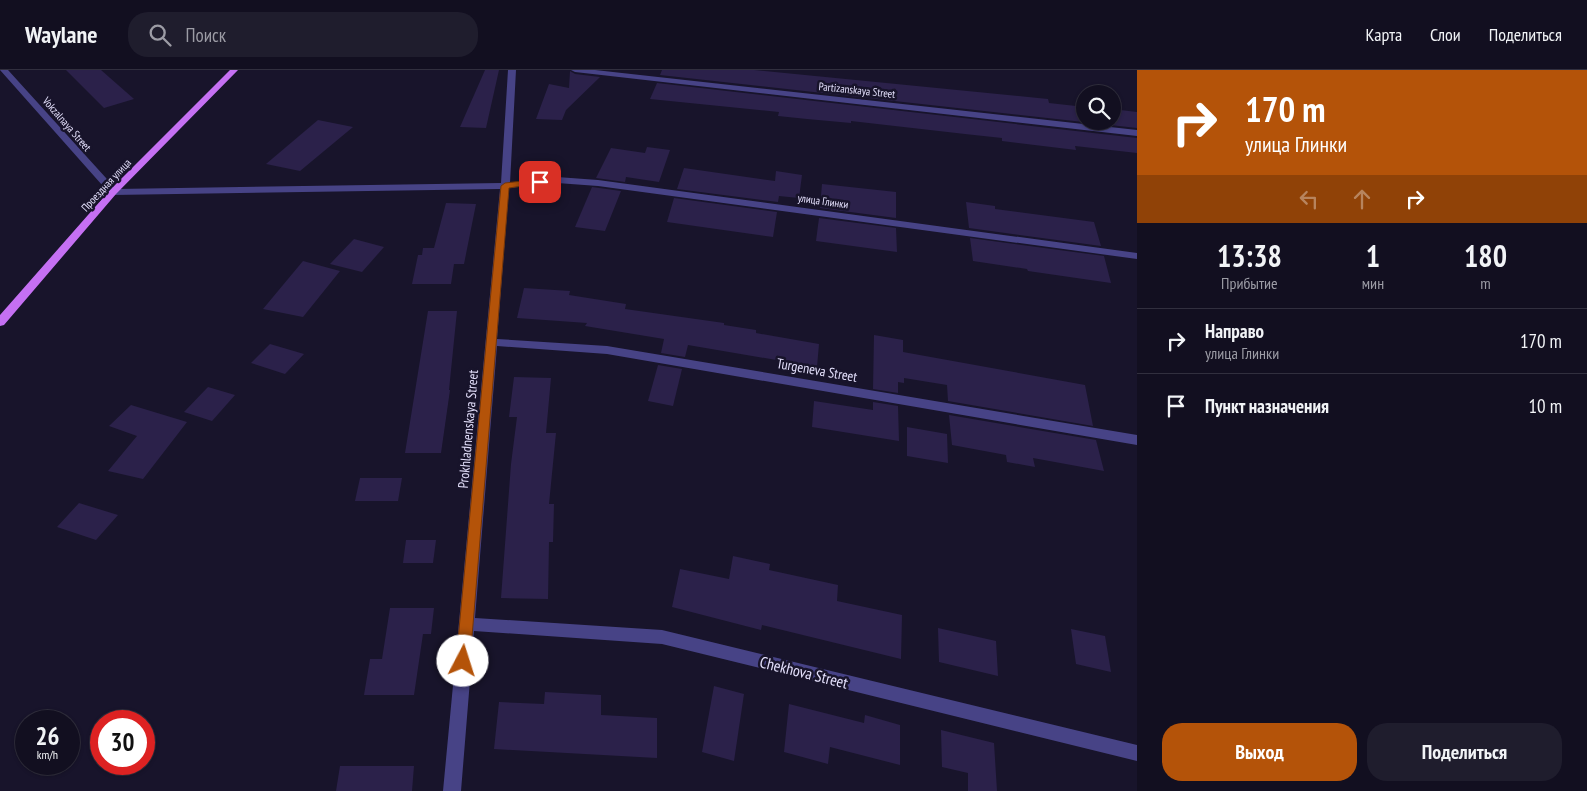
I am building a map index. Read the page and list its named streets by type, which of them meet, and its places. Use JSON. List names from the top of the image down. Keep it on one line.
{"streets":{"main road":["Проездная улица"],"street":["Partizanskaya Street","Vokzalnaya Street","улица Глинки","Turgeneva Street","Prokhladnenskaya Street","Chekhova Street"]},"crossings":[["Vokzalnaya Street","Проездная улица"],["Vokzalnaya Street","улица Глинки"],["Проездная улица","улица Глинки"],["улица Глинки","Prokhladnenskaya Street"],["Turgeneva Street","Prokhladnenskaya Street"],["Prokhladnenskaya Street","Chekhova Street"]],"page":{"header":"Waylane","search":"Поиск","nav":["Карта","Слои","Поделиться"],"turn":["170 m","улица Глинки"],"eta":["13:38","Прибытие","1","мин","180","m"],"list":[{"name":"Направо","note":"улица Глинки","value":"170 m"},{"name":"Пункт назначения","value":"10 m"}],"speed":"26 km/h","limit":"30","buttons":["Выход","Поделиться"]}}
